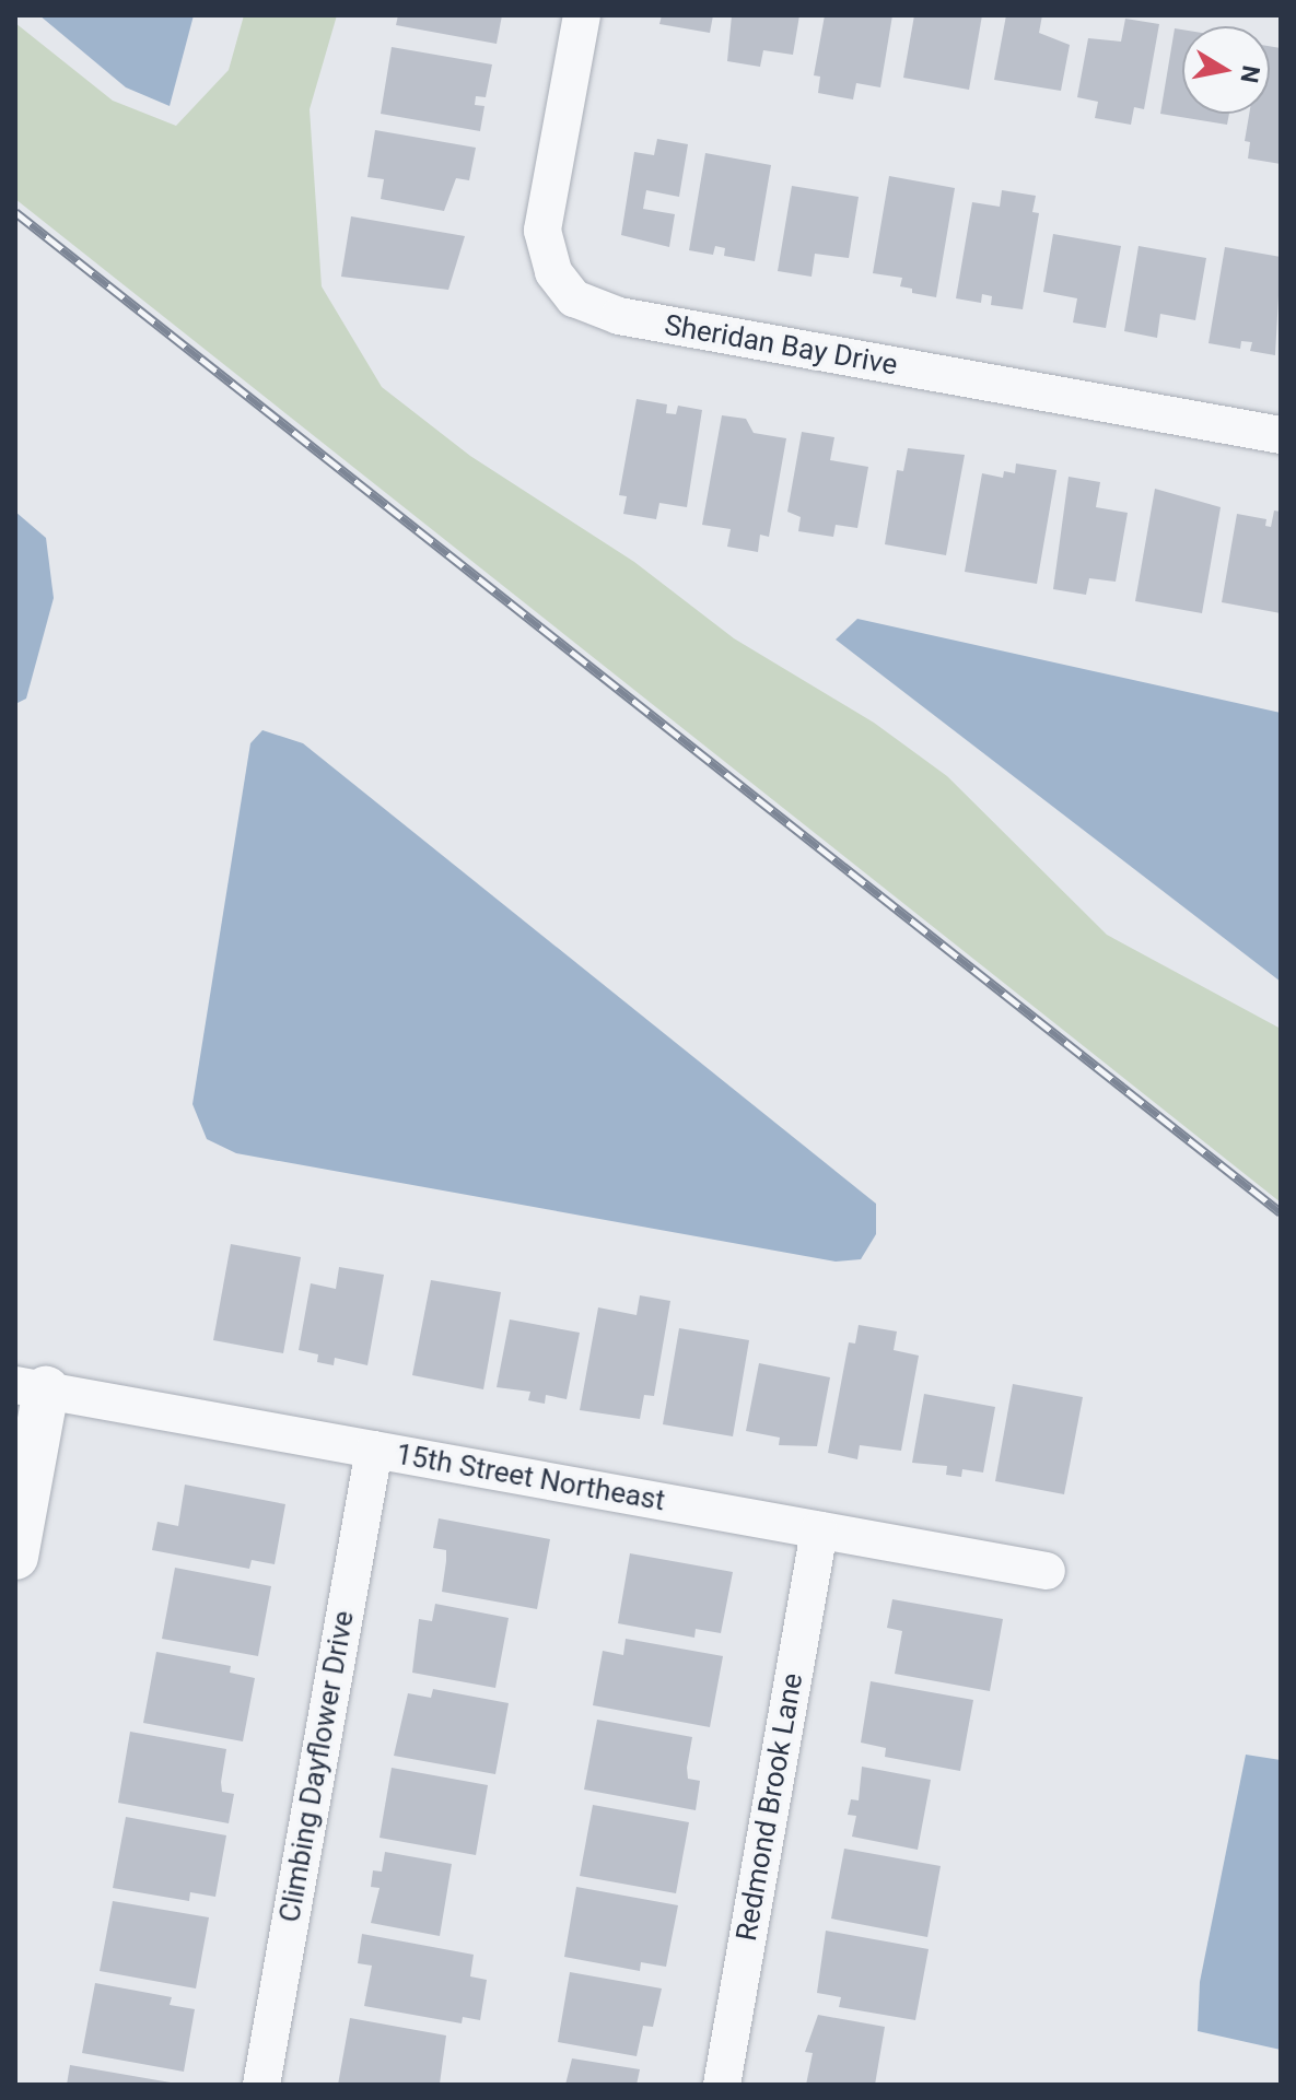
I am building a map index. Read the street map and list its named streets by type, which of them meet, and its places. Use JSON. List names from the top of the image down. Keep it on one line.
{"streets":{"street":["Sheridan Bay Drive","15th Street Northeast","Climbing Dayflower Drive","Redmond Brook Lane"]},"crossings":[["15th Street Northeast","Climbing Dayflower Drive"],["15th Street Northeast","Redmond Brook Lane"]],"north":"right"}
